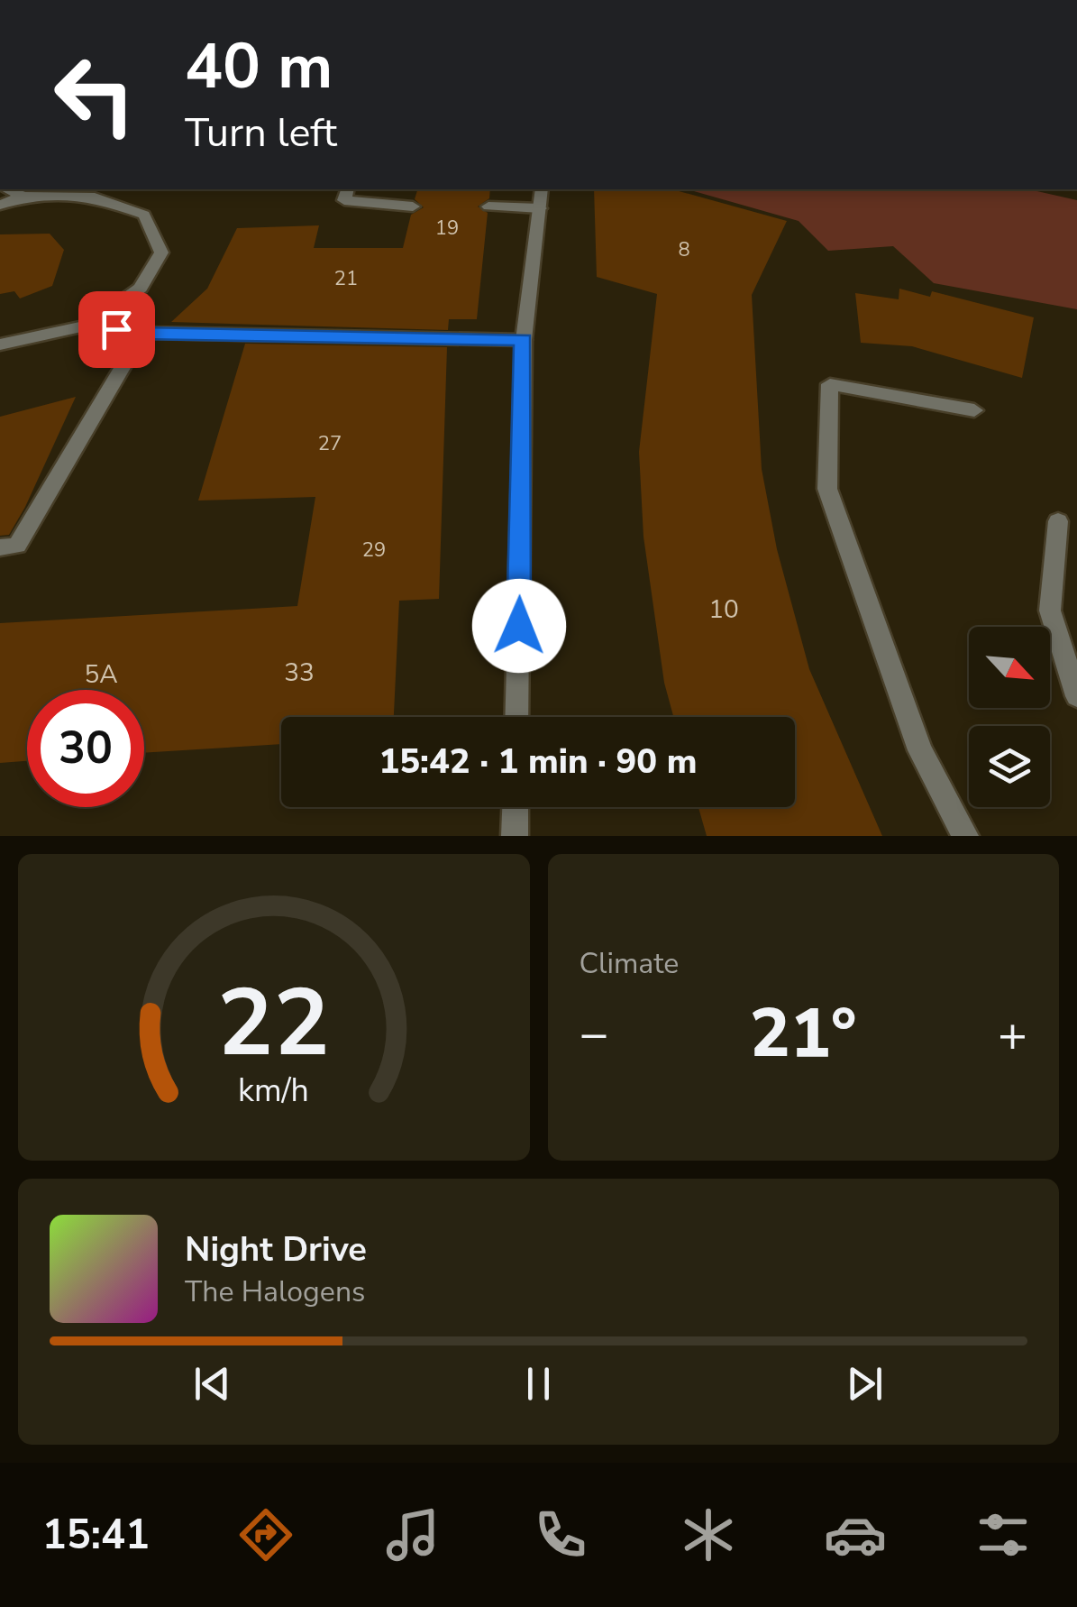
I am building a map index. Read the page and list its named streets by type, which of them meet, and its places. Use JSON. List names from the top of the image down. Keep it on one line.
{"house_numbers":["19","8","21","27","29","10","33","5А"],"north":"bottom right","page":{"turn":["40 m","Turn left"],"limit":"30","trip":"15:42 · 1 min · 90 m","tile":"Climate","heat":["−","21°","+"],"song":["Night Drive","The Halogens"],"tabs":"15:41","gauge":["22","km/h"]}}
